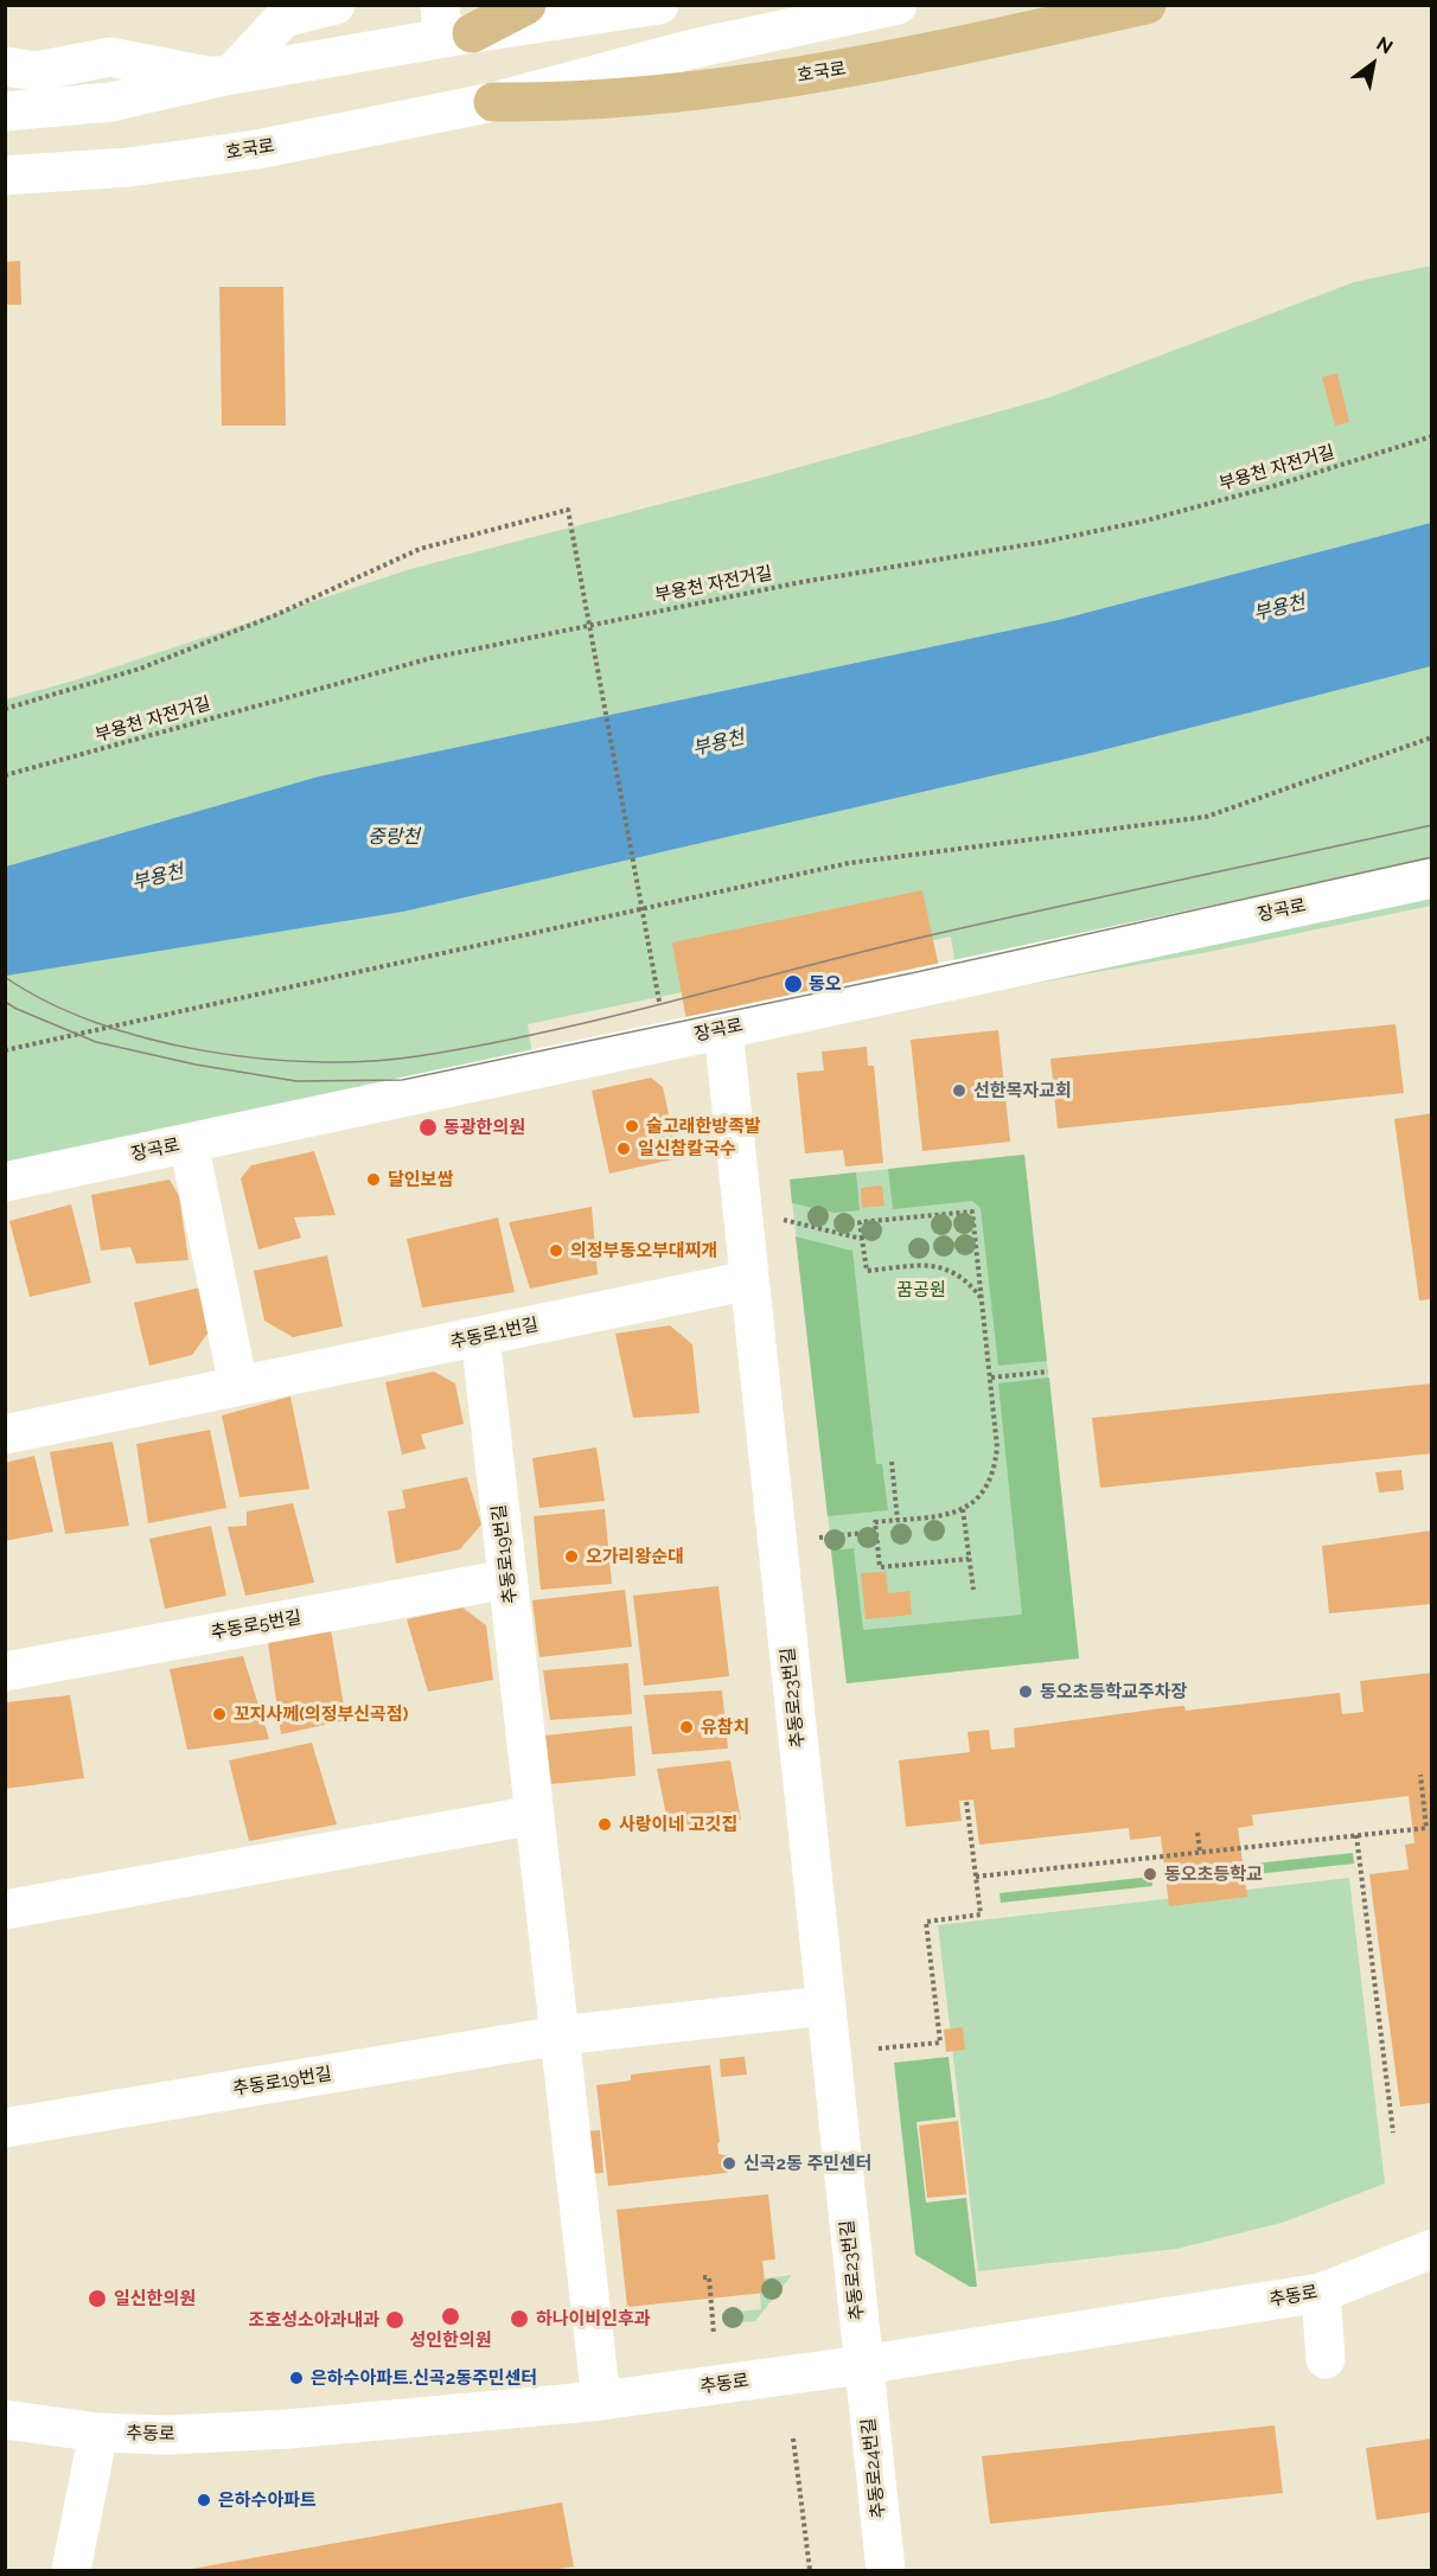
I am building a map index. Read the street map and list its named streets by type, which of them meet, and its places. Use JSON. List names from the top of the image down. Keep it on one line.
{"streets":{"main road":["호국로"],"street":["장곡로","추동로1번길","추동로19번길","추동로5번길","추동로23번길","추동로","추동로24번길"],"path":["부용천 자전거길"]},"crossings":[["장곡로","추동로23번길"],["추동로1번길","추동로19번길"],["추동로1번길","추동로23번길"],["추동로19번길","추동로5번길"],["추동로19번길","추동로23번길"],["추동로19번길","추동로"],["추동로23번길","추동로"],["추동로23번길","추동로24번길"],["추동로","추동로24번길"]],"water":["부용천","중랑천"],"parks":["꿈공원"],"places":["동오","선한목자교회","술고래한방족발","동광한의원","일신참칼국수","달인보쌈","의정부동오부대찌개","오가리왕순대","동오초등학교주차장","꼬지사께(의정부신곡점)","유참치","사랑이네 고깃집","동오초등학교","신곡2동 주민센터","일신한의원","성인한의원","하나이비인후과","조호성소아과내과","은하수아파트.신곡2동주민센터","은하수아파트"],"north":"top right"}
